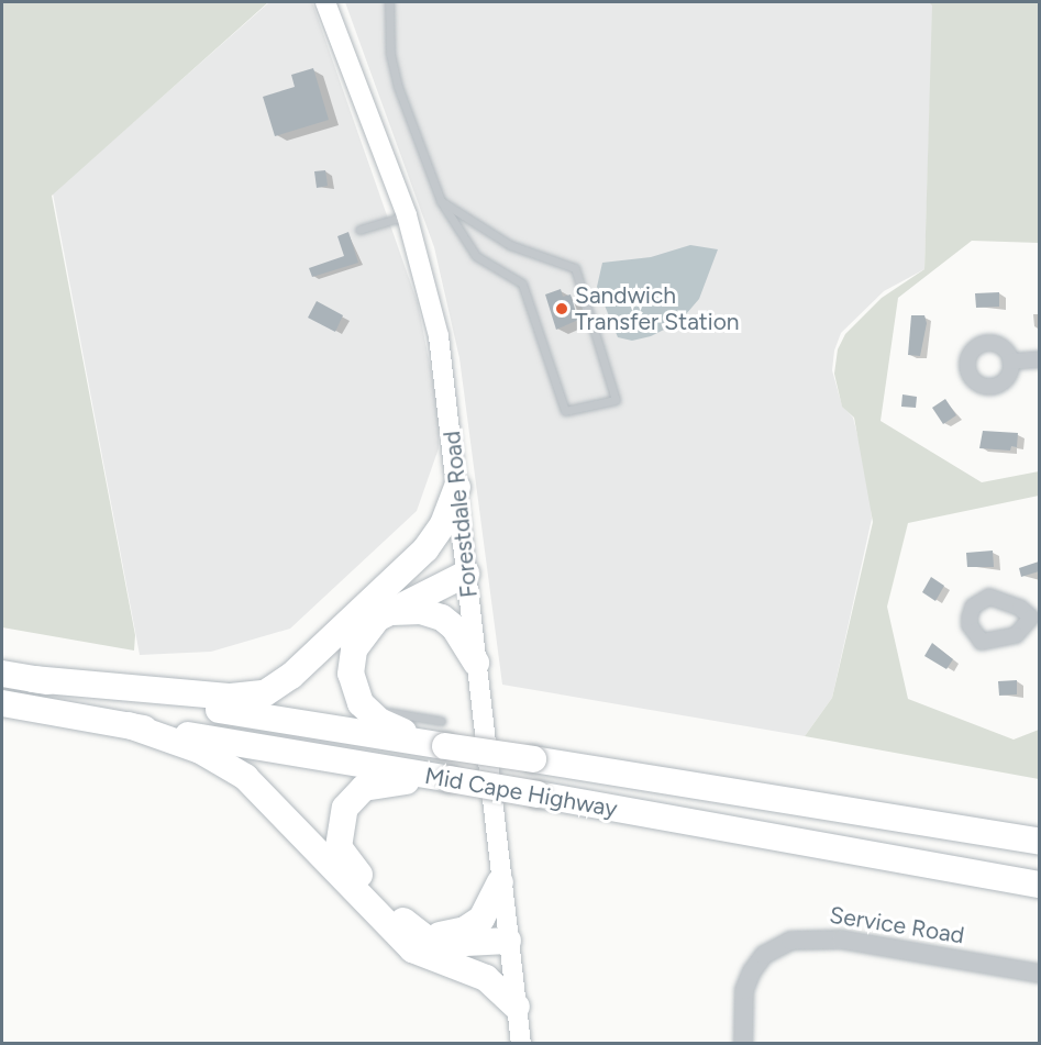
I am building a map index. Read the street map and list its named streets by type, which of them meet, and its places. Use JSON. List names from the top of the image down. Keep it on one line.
{"streets":{"highway":["Mid Cape Highway"],"main road":["Forestdale Road"],"street":["Service Road"]},"places":["Sandwich Transfer Station"]}
